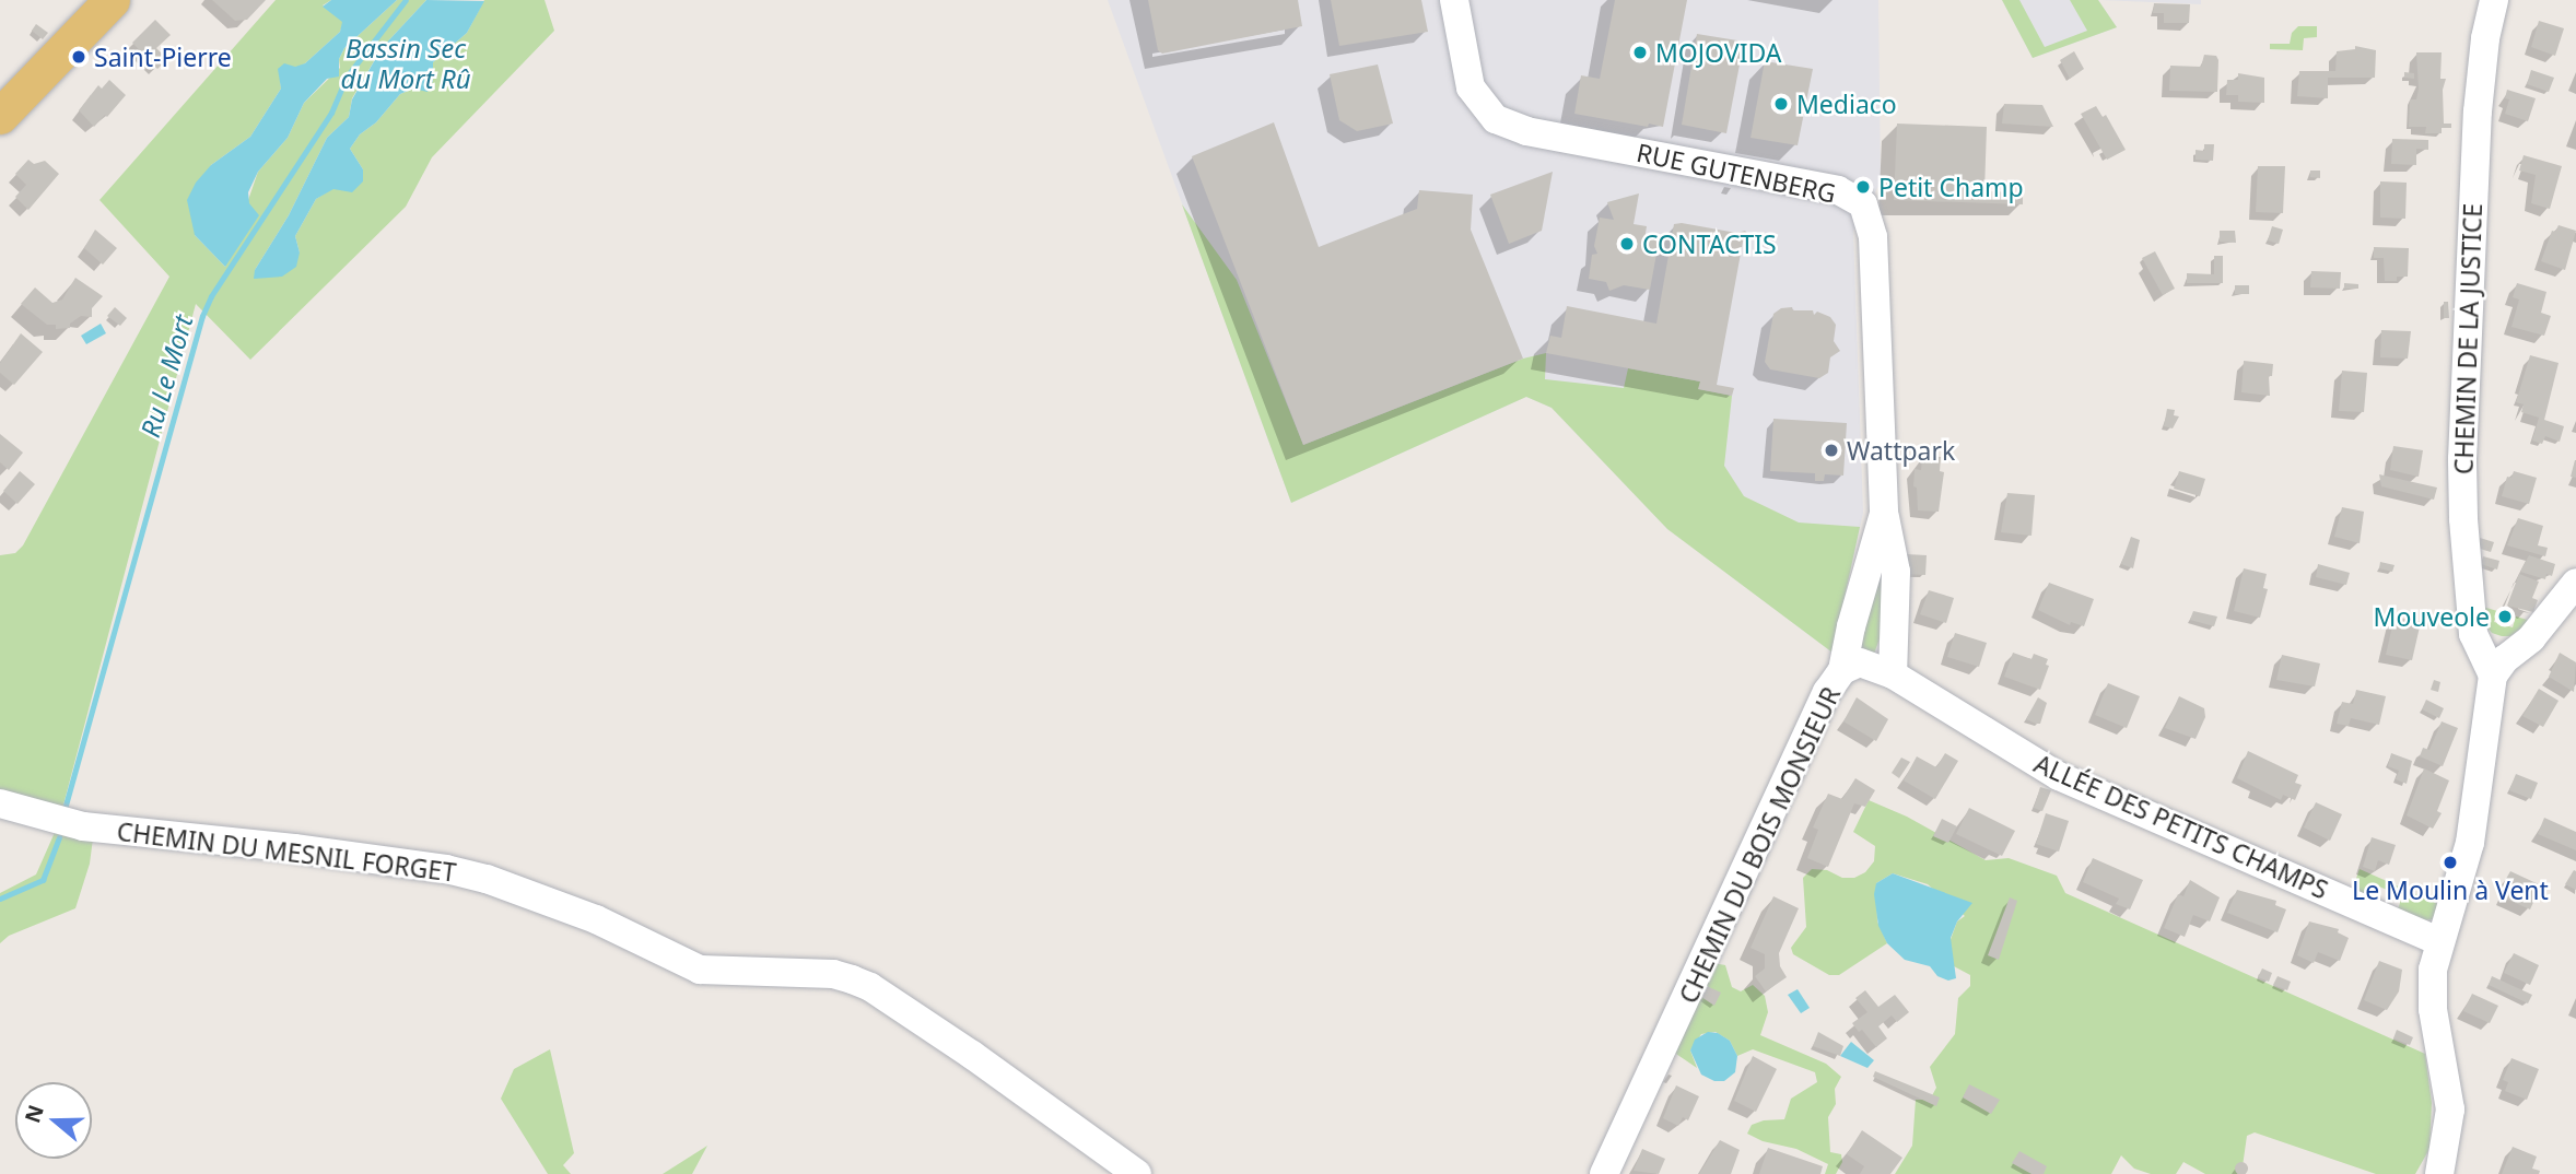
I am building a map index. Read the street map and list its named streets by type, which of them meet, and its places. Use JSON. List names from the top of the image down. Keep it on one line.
{"streets":{"street":["RUE GUTENBERG","CHEMIN DE LA JUSTICE","ALLÉE DES PETITS CHAMPS","CHEMIN DU BOIS MONSIEUR","CHEMIN DU MESNIL FORGET"]},"crossings":[["RUE GUTENBERG","CHEMIN DU BOIS MONSIEUR"],["ALLÉE DES PETITS CHAMPS","CHEMIN DU BOIS MONSIEUR"]],"water":["Bassin Sec du Mort Rû","Ru Le Mort"],"places":["MOJOVIDA","Saint-Pierre","Mediaco","Petit Champ","CONTACTIS","Wattpark","Mouveole","Le Moulin à Vent"],"north":"left"}
